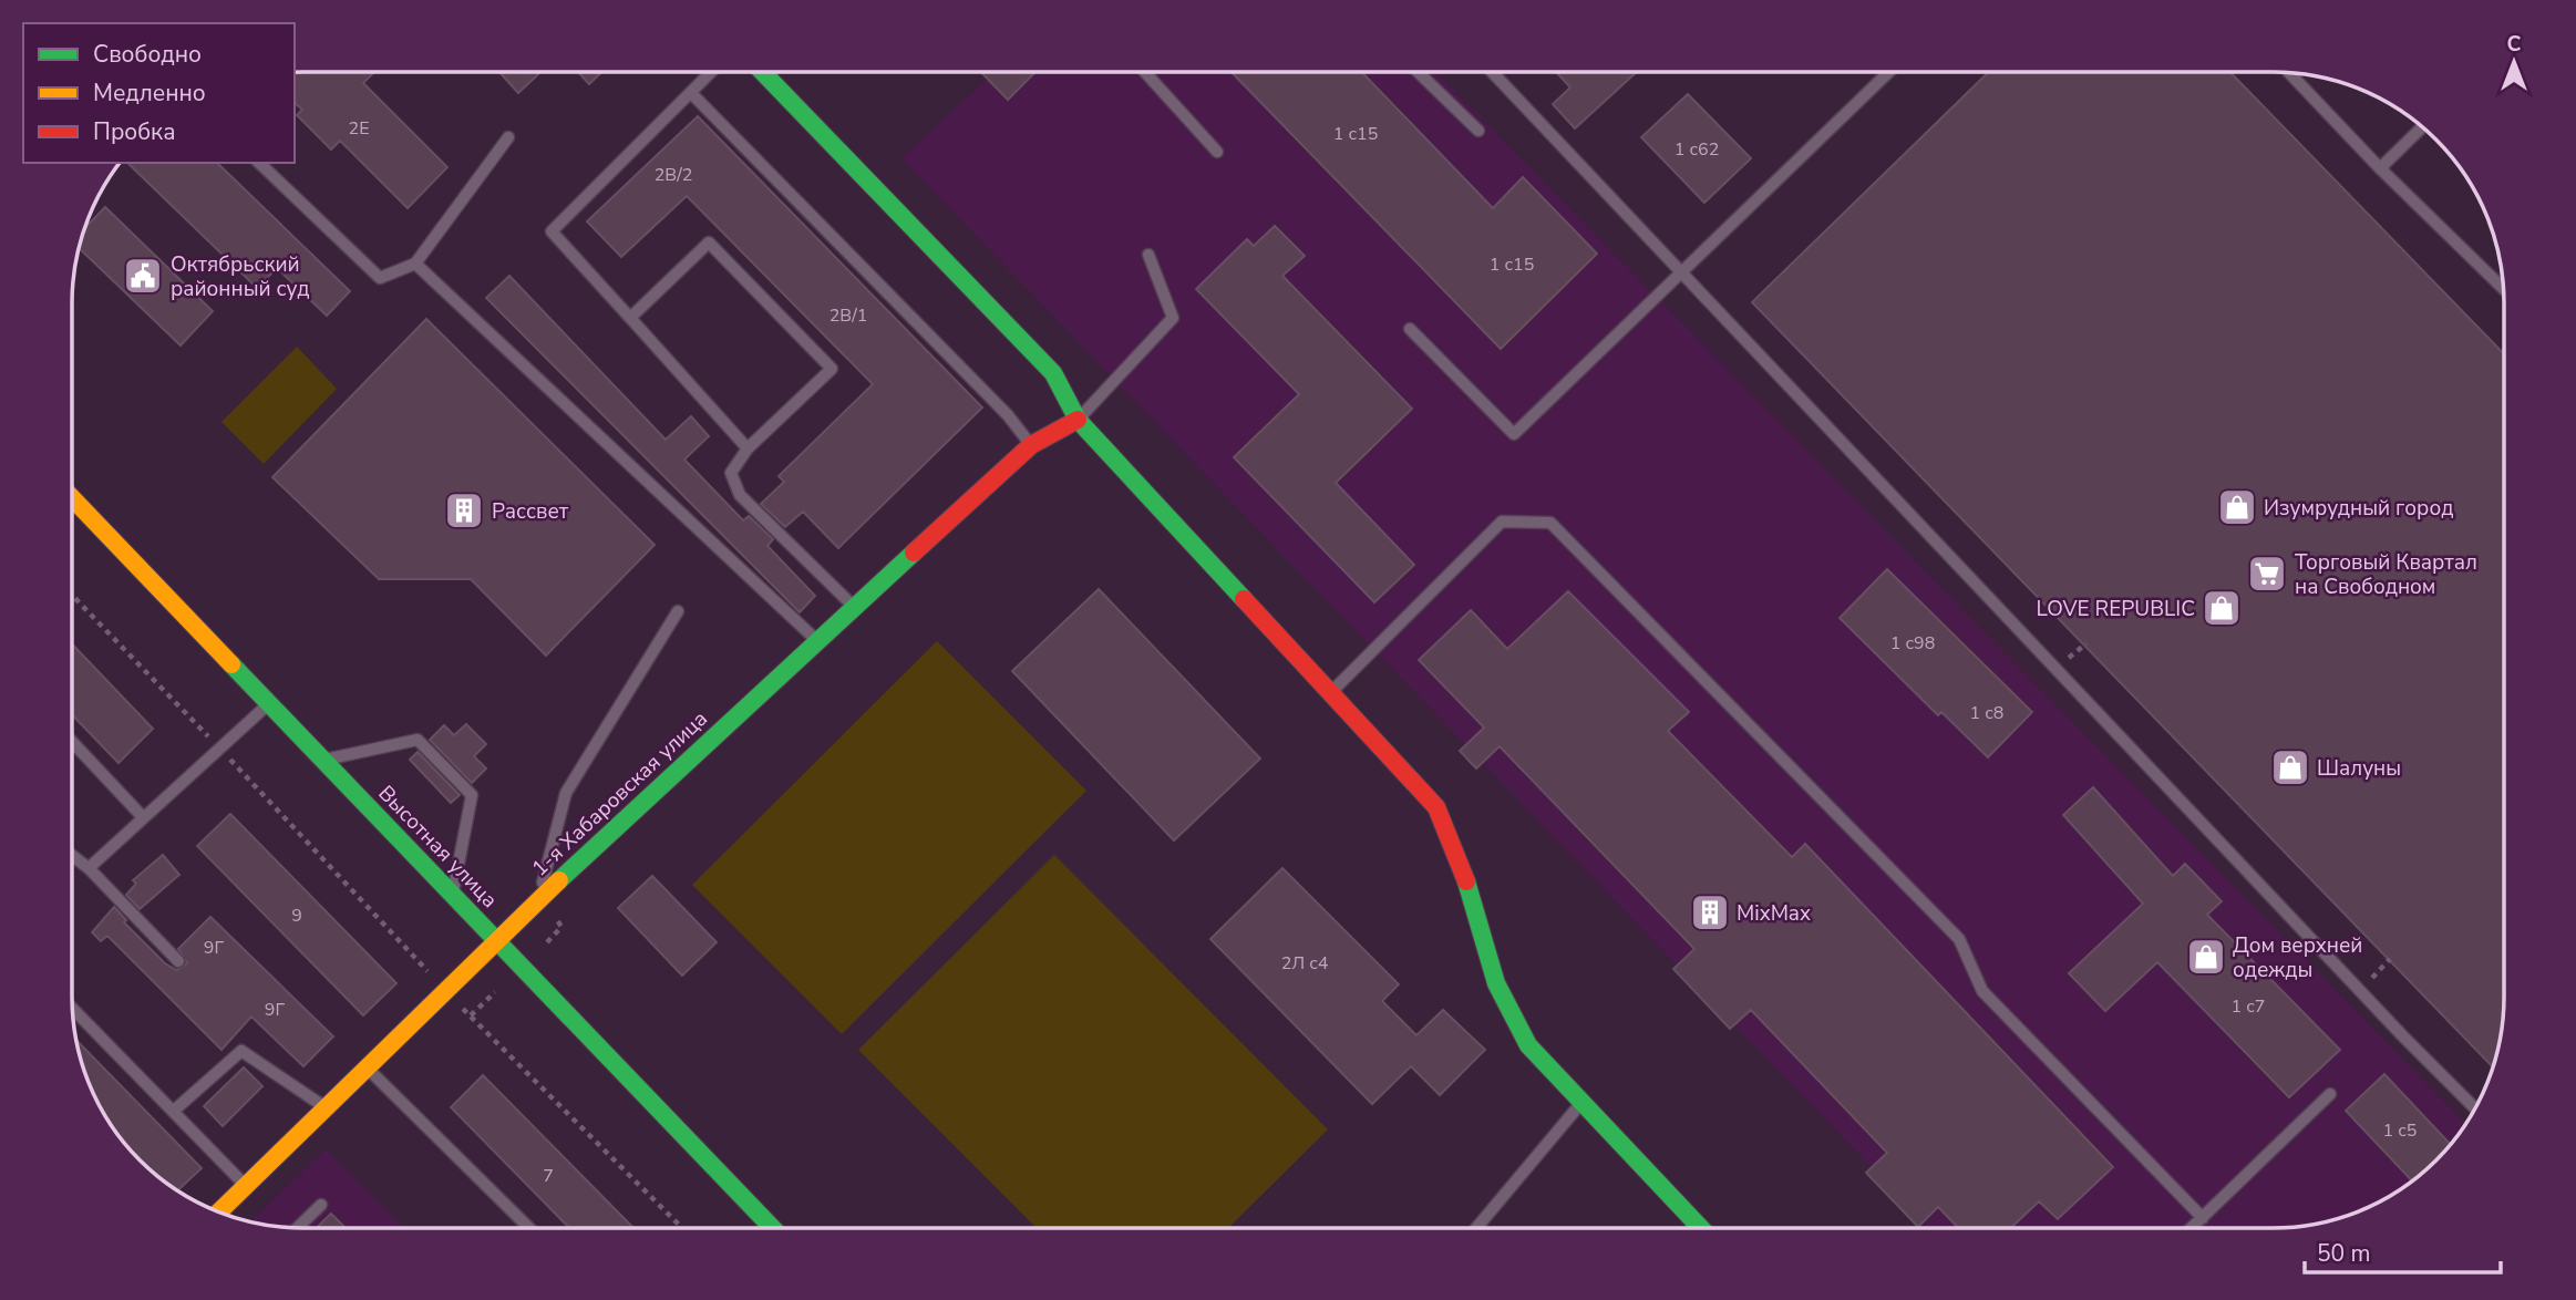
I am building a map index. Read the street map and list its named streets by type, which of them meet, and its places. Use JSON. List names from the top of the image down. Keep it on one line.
{"streets":{"street":["1-я Хабаровская улица","Высотная улица"]},"crossings":[["1-я Хабаровская улица","Высотная улица"]],"places":{"public building":["Октябрьский районный суд"],"shop":["Изумрудный город","LOVE REPUBLIC","Шалуны","Дом верхней одежды"],"building":["Рассвет","MixMax"],"supermarket":["Торговый Квартал на Свободном"]},"house_numbers":["2Е","1 с15","1 с62","2В/2","1 с15","2В/1","1 с98","1 с8","9","9Г","2Л с4","1 с7","9Г","1 с5","7"],"legend":["Свободно","Медленно","Пробка"],"scale_bar":"50 m","north":"top"}
